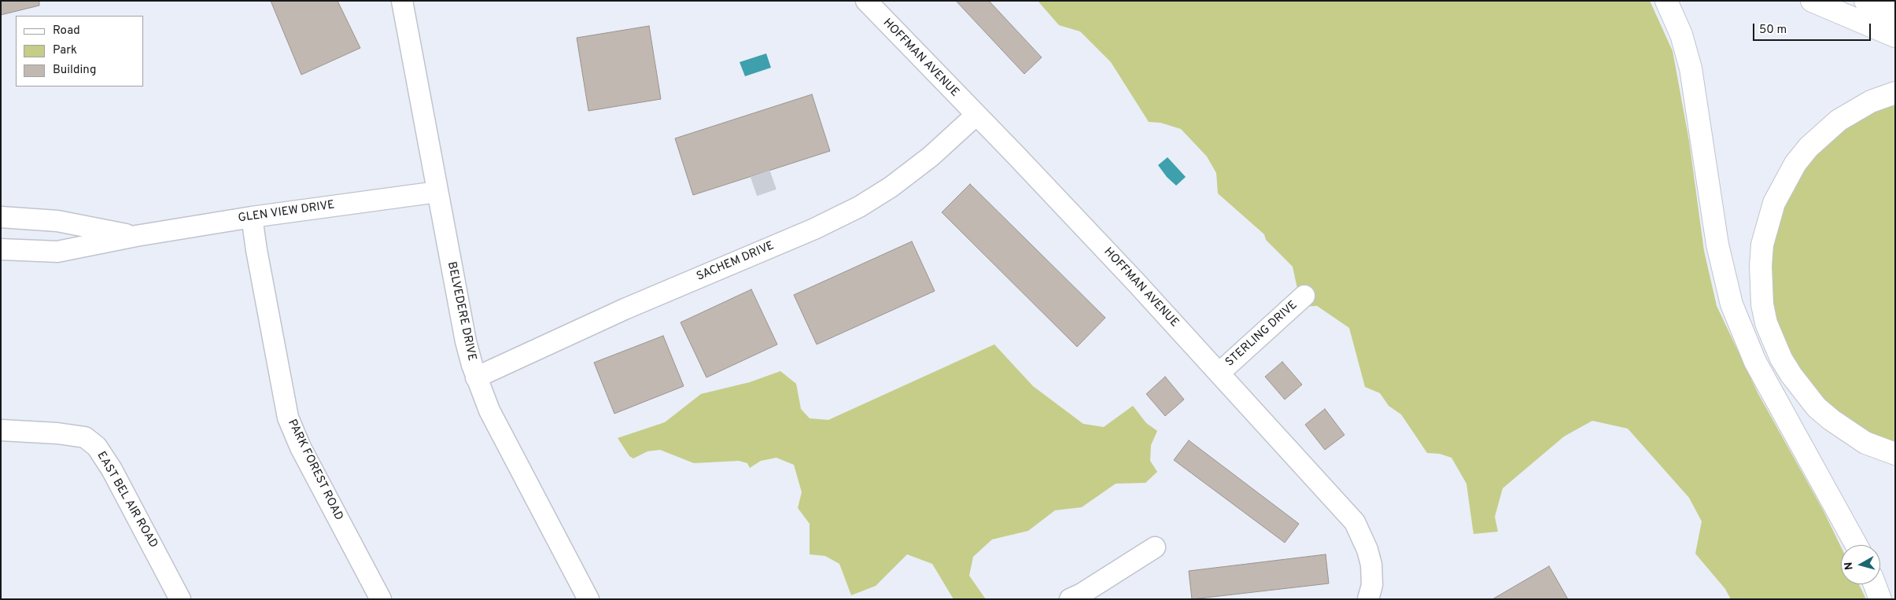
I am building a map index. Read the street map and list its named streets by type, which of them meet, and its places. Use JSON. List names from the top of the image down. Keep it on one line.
{"streets":{"street":["HOFFMAN AVENUE","GLEN VIEW DRIVE","SACHEM DRIVE","BELVEDERE DRIVE","STERLING DRIVE","PARK FOREST ROAD","EAST BEL AIR ROAD"]},"crossings":[["HOFFMAN AVENUE","SACHEM DRIVE"],["HOFFMAN AVENUE","STERLING DRIVE"],["GLEN VIEW DRIVE","BELVEDERE DRIVE"],["GLEN VIEW DRIVE","PARK FOREST ROAD"],["SACHEM DRIVE","BELVEDERE DRIVE"]],"legend":["Road","Park","Building"],"scale_bar":"50 m","north":"left"}
